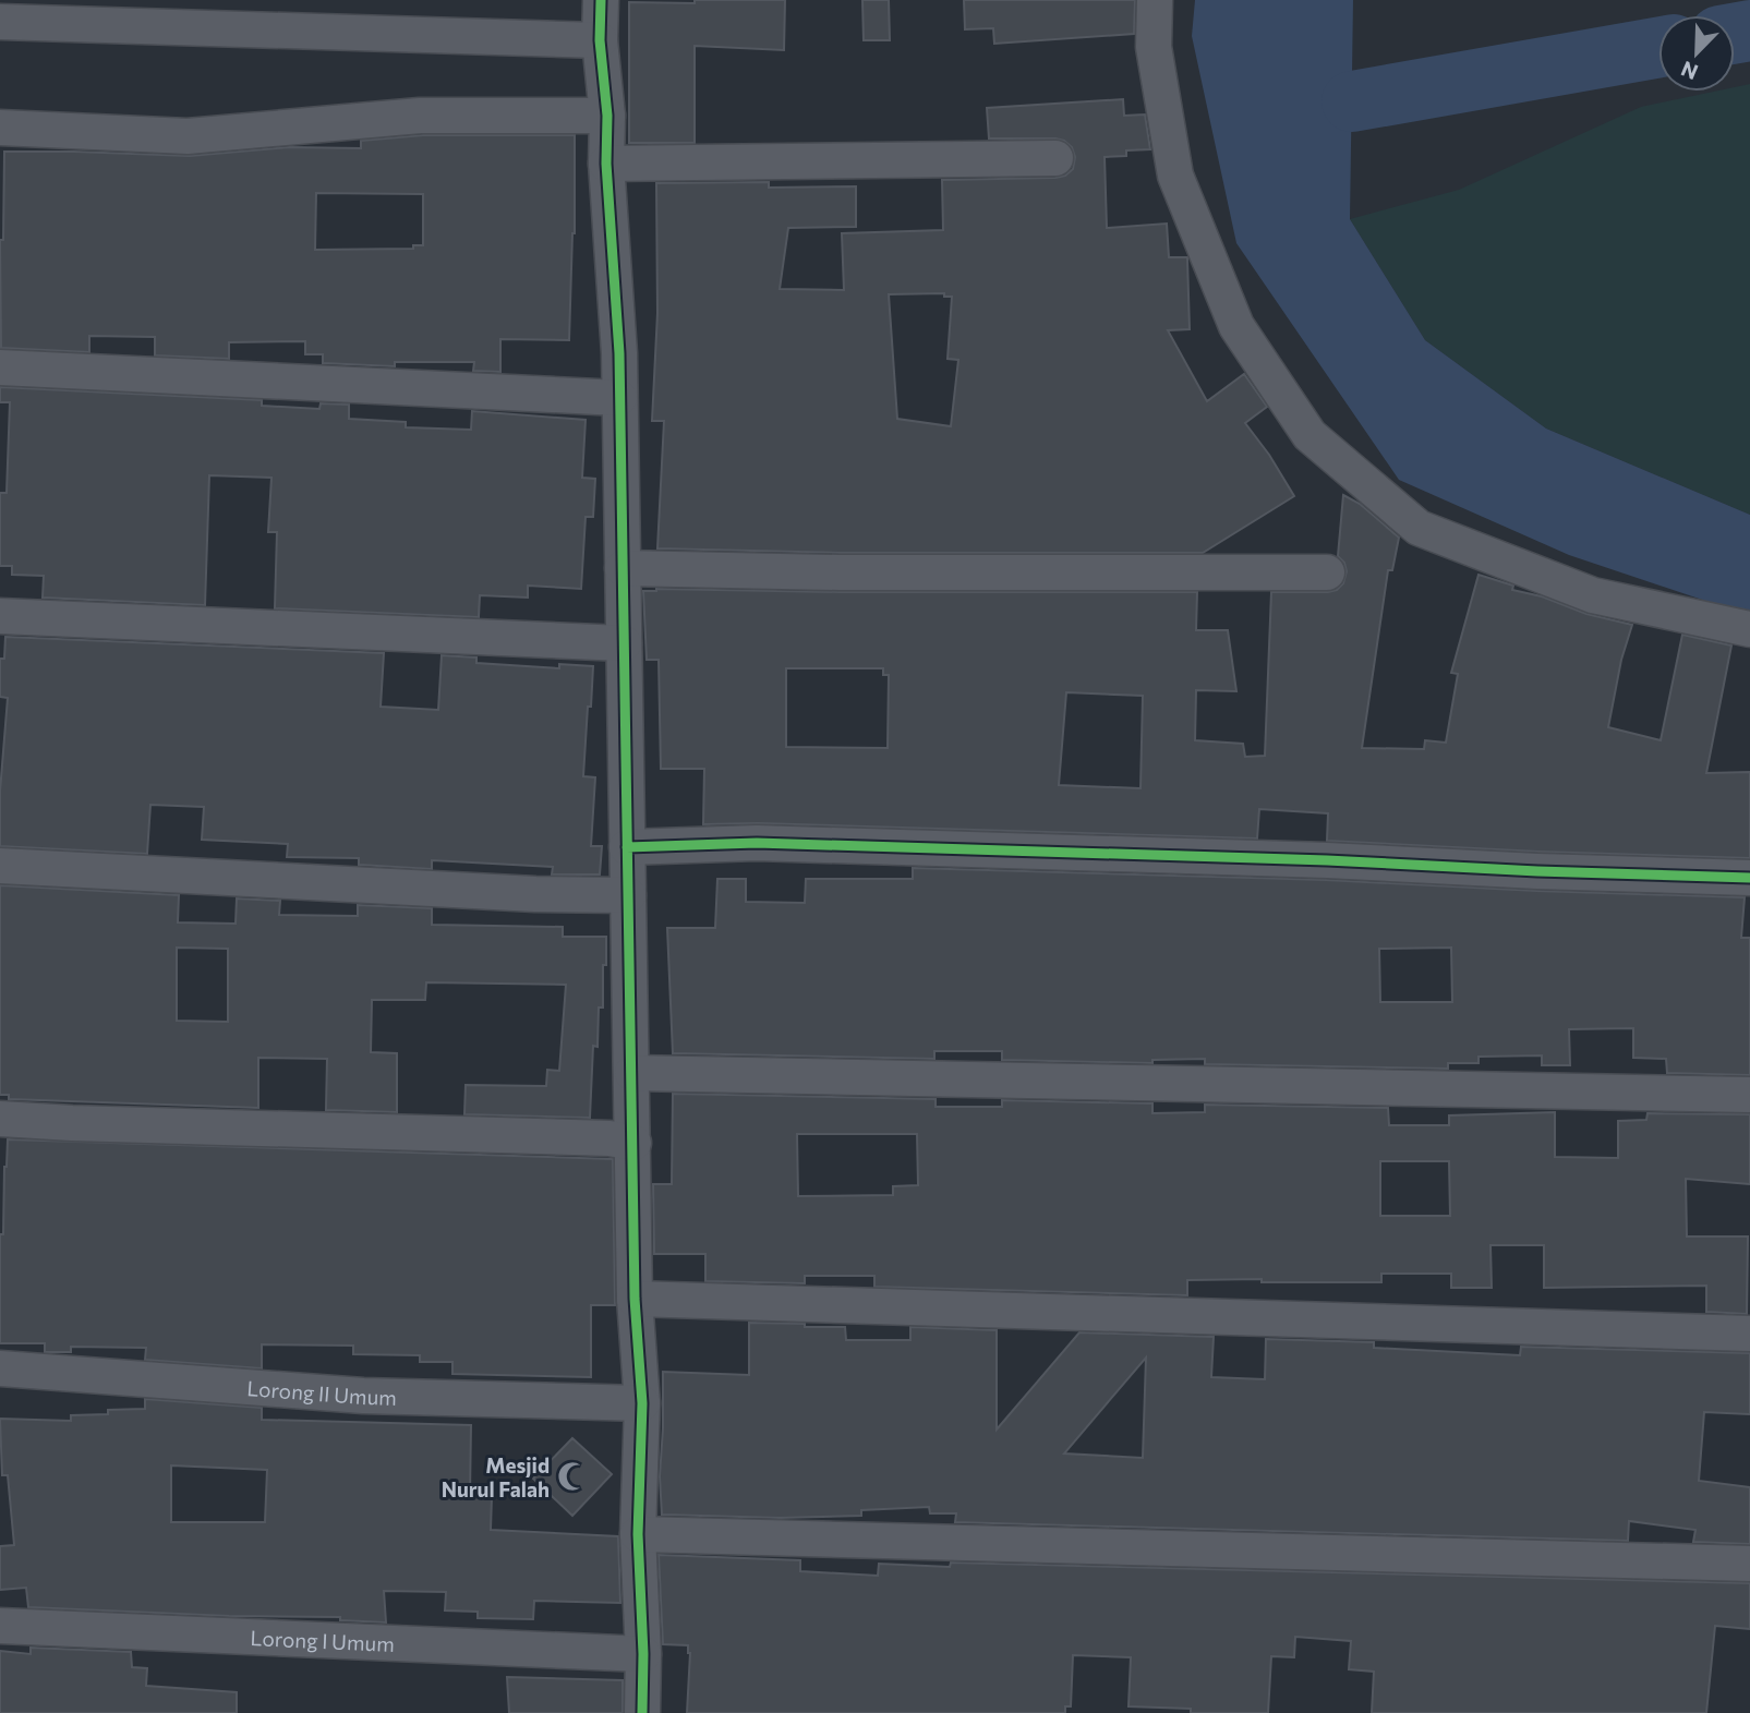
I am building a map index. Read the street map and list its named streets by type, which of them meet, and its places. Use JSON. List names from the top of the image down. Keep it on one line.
{"streets":{"street":["Lorong II Umum","Lorong I Umum"]},"places":{"mosque":["Mesjid Nurul Falah"]},"north":"bottom left"}
